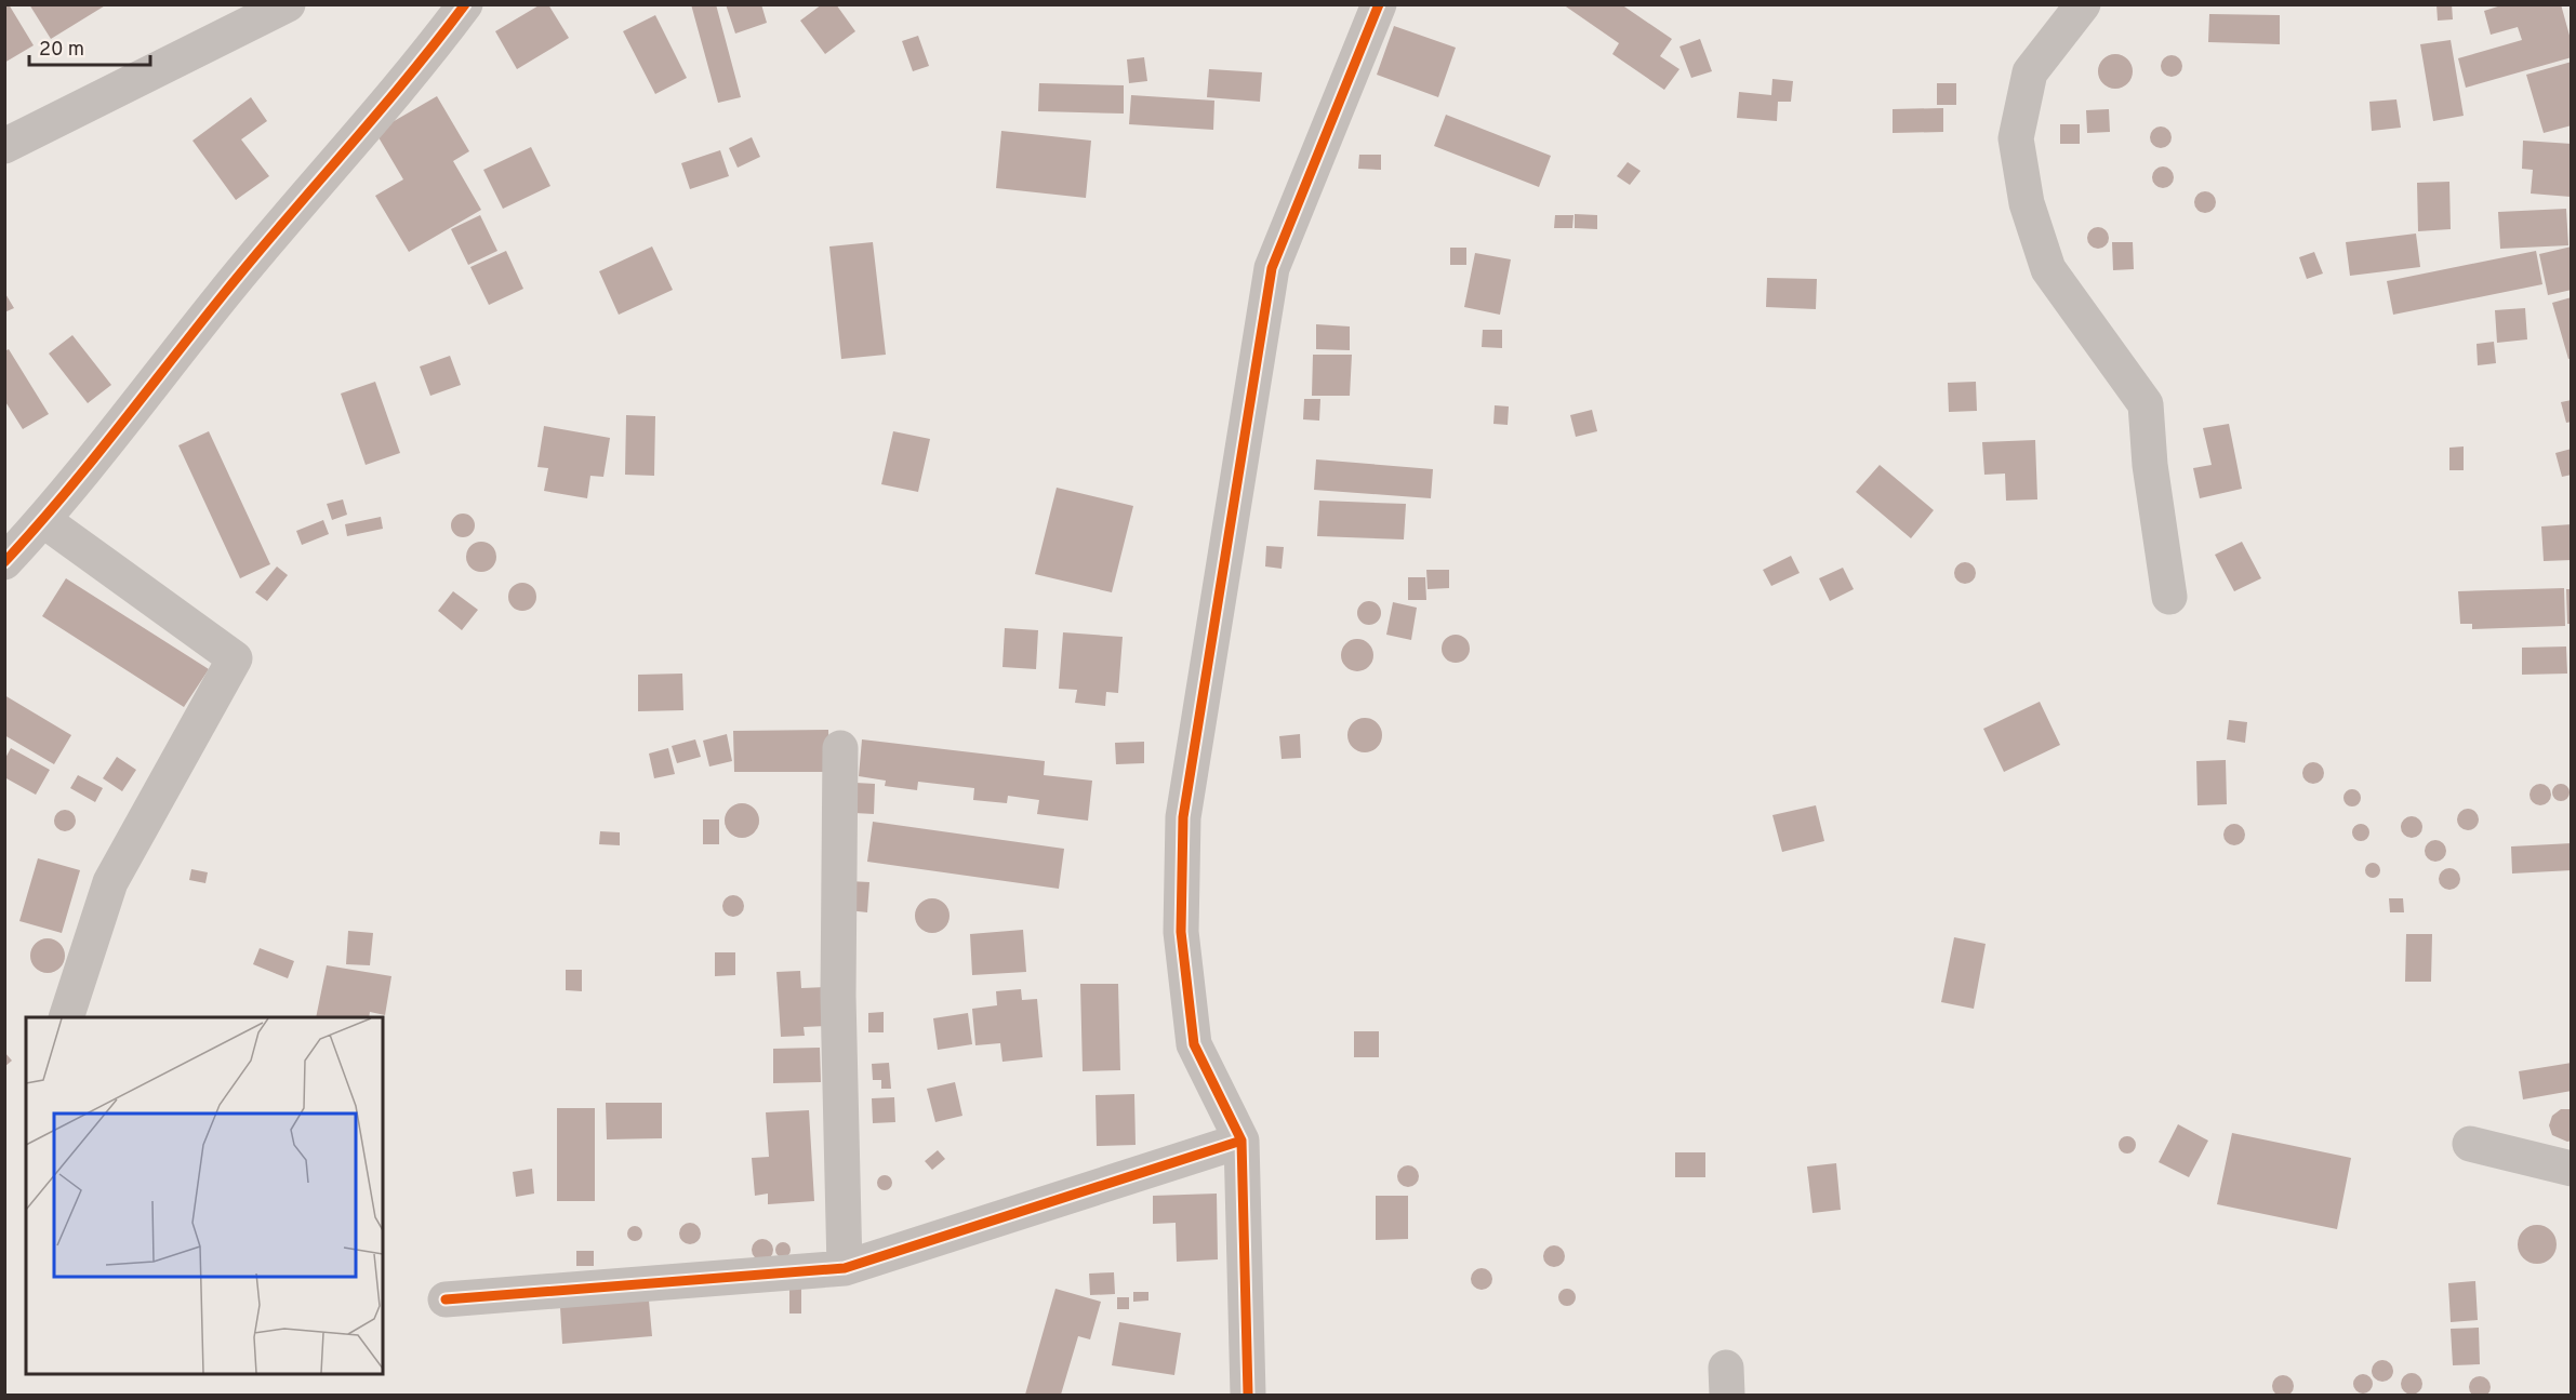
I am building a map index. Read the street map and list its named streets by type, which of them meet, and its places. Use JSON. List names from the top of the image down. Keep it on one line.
{"scale_bar":"20 m"}
